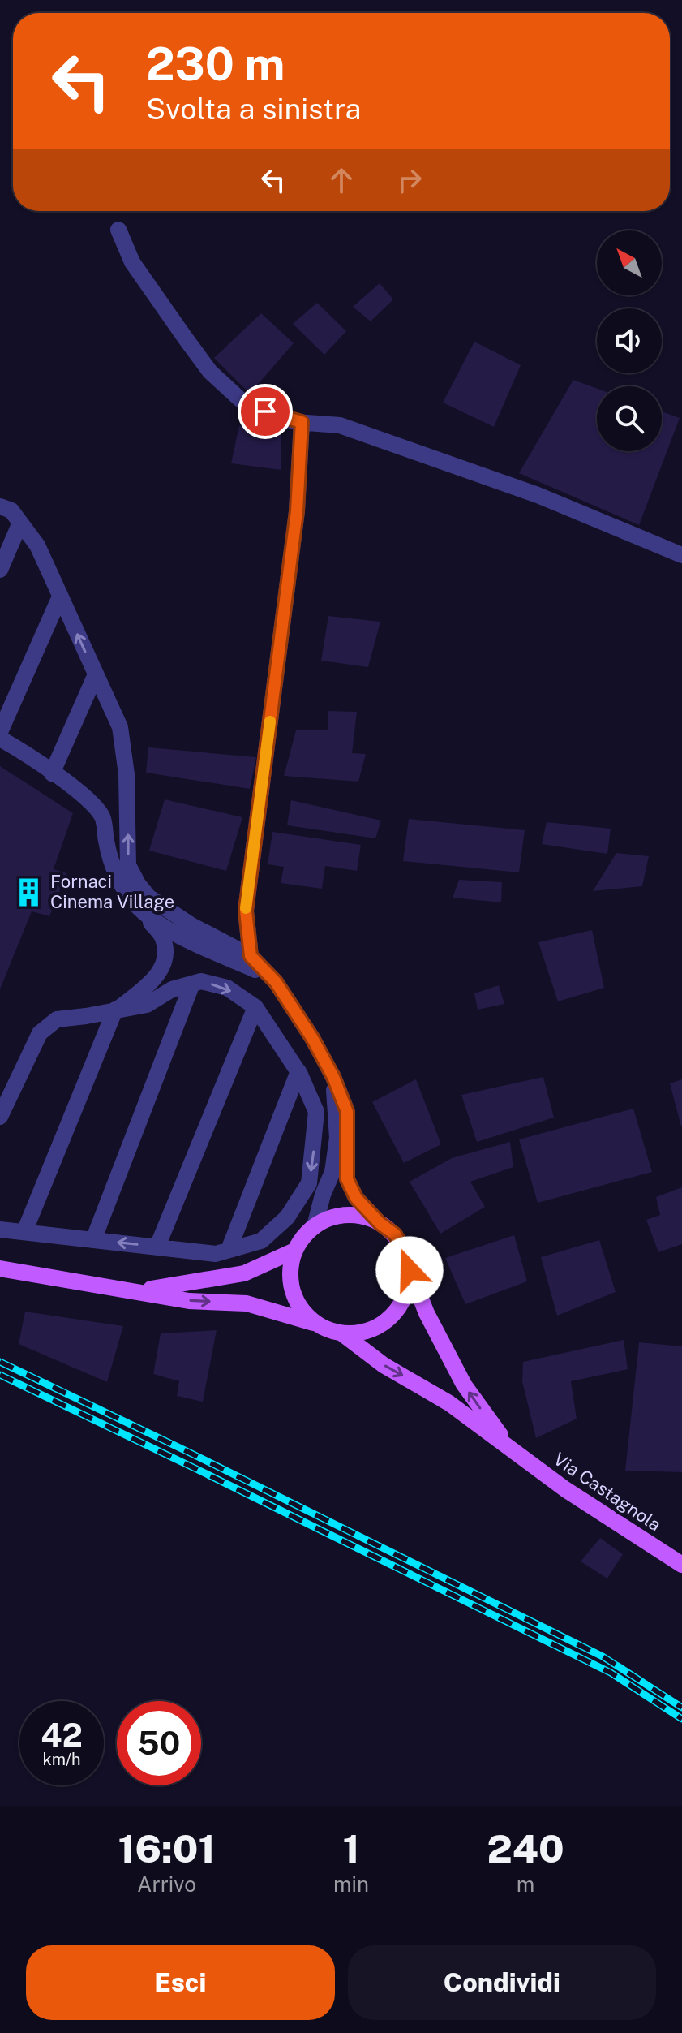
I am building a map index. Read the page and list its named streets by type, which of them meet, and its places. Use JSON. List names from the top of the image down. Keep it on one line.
{"streets":{"main road":["Via Castagnola"]},"one_way":["Via Castagnola"],"places":{"building":["Fornaci Cinema Village"]},"north":"top left","page":{"turn":["230 m","Svolta a sinistra"],"speed":"42 km/h","limit":"50","eta":["16:01","Arrivo","1","min","240","m"],"buttons":["Esci","Condividi"]}}
